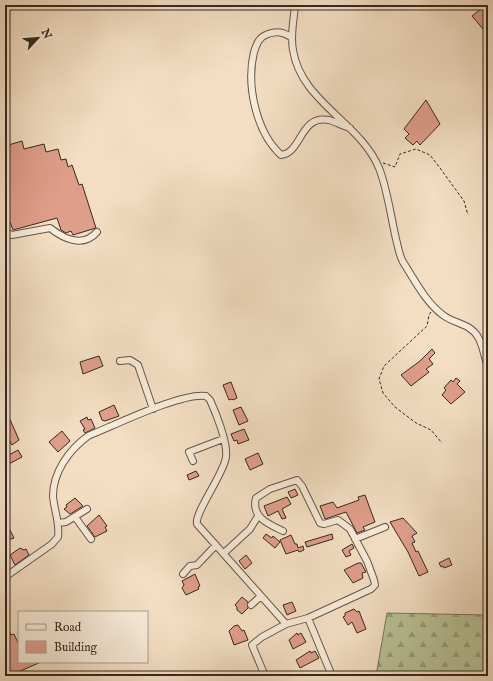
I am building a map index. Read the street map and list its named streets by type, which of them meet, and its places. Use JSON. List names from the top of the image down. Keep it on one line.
{"legend":["Road","Building"],"north":"top right"}
